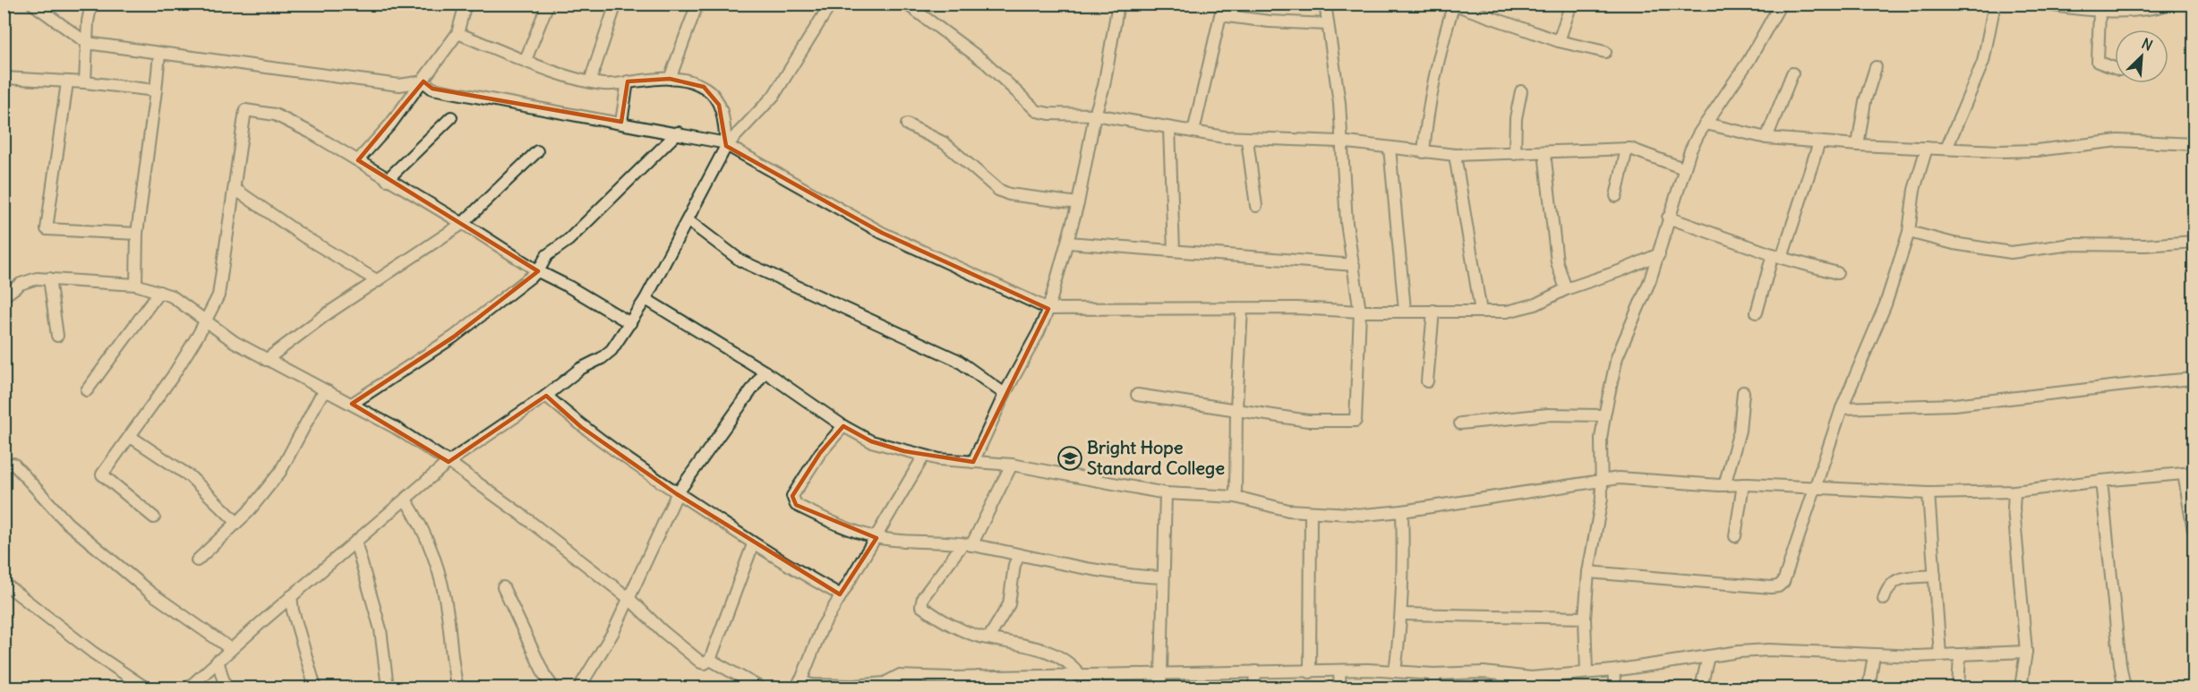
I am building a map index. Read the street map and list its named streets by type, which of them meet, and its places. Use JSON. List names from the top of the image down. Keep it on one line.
{"places":{"school or university":["Bright Hope Standard College"]},"north":"top right"}
